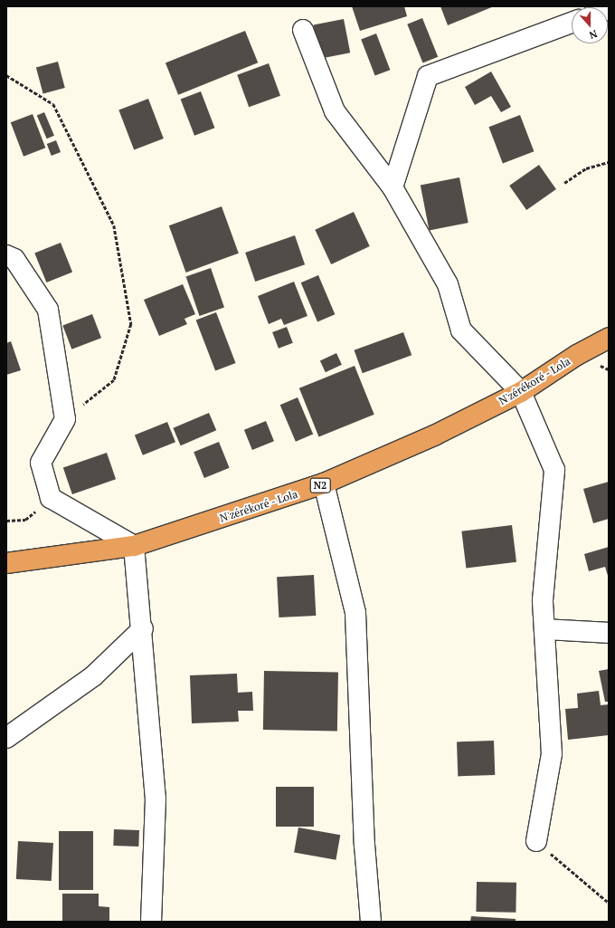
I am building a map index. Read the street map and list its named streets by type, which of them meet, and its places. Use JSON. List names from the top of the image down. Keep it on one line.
{"streets":{"highway":["N'zérékoré - Lola","N2"]},"north":"bottom"}
